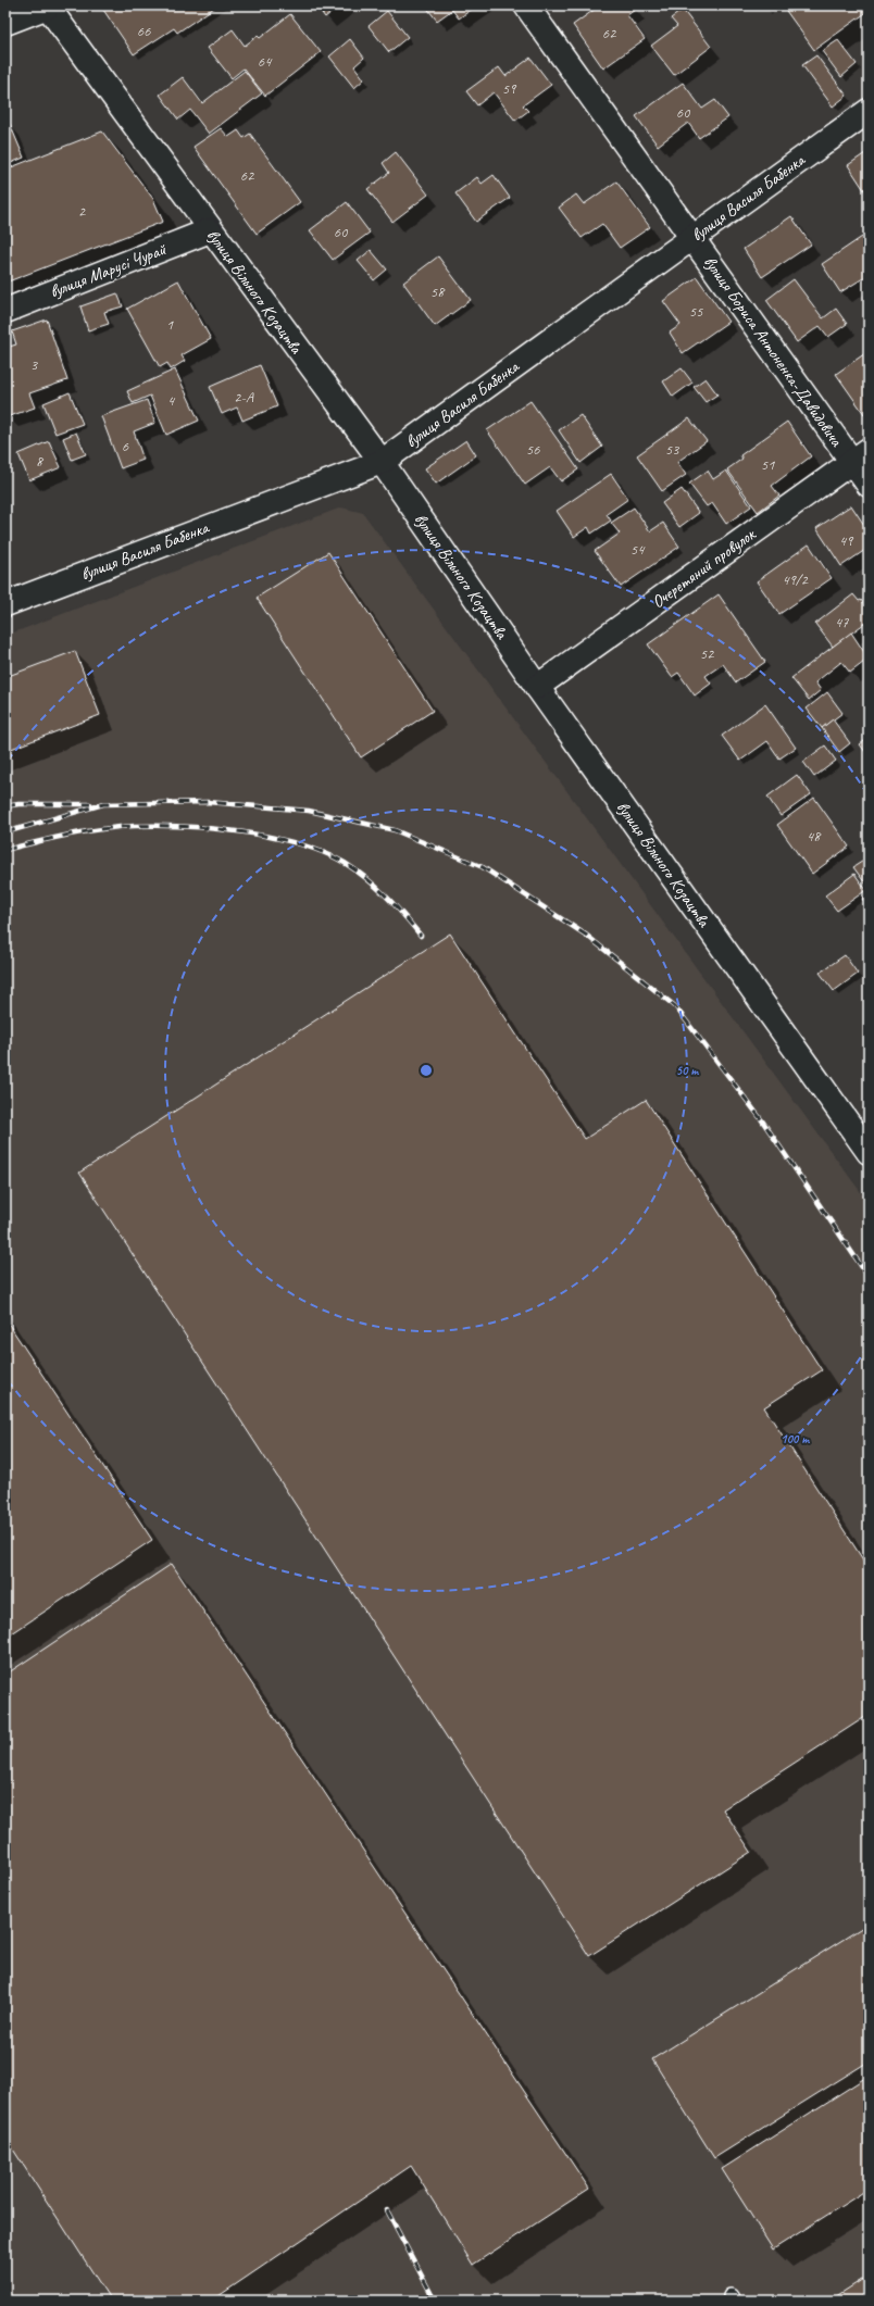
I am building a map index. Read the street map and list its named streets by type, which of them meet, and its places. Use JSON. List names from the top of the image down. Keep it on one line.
{"streets":{"street":["вулиця Василя Бабенка","вулиця Марусі Чурай","вулиця Вільного Козацтва","вулиця Бориса Антоненка-Давидовича","Очеретяний провулок"]},"crossings":[["вулиця Василя Бабенка","вулиця Вільного Козацтва"],["вулиця Василя Бабенка","вулиця Бориса Антоненка-Давидовича"],["вулиця Марусі Чурай","вулиця Вільного Козацтва"],["вулиця Вільного Козацтва","Очеретяний провулок"],["вулиця Бориса Антоненка-Давидовича","Очеретяний провулок"]],"house_numbers":["66","62","64","59","60","62","2","60","58","55","1","3","2-А","4","6","56","53","8","51","49","54","49/2","47","52","48"],"rings":["50 m","100 m"]}
